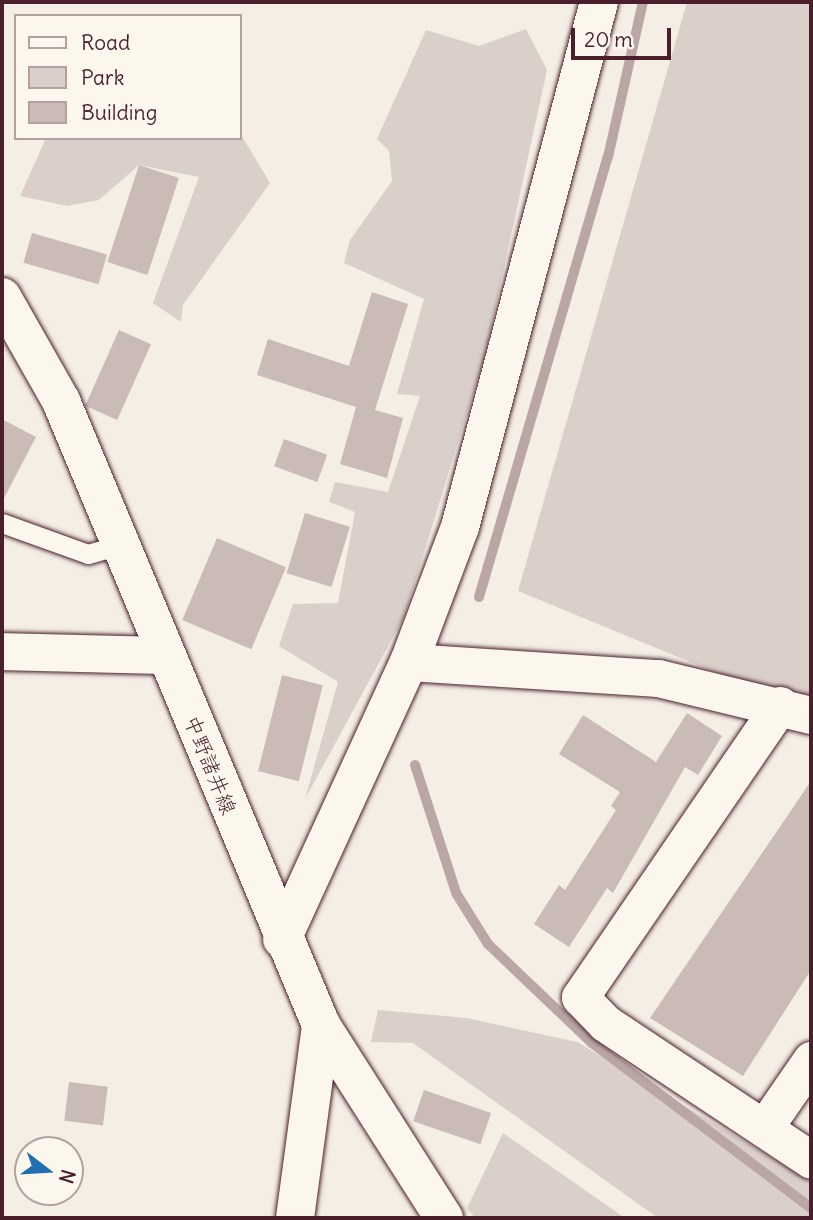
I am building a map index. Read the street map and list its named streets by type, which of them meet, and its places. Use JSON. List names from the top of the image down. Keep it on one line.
{"streets":{"street":["中野諸井線"]},"legend":["Road","Park","Building"],"scale_bar":"20 m","north":"right"}
